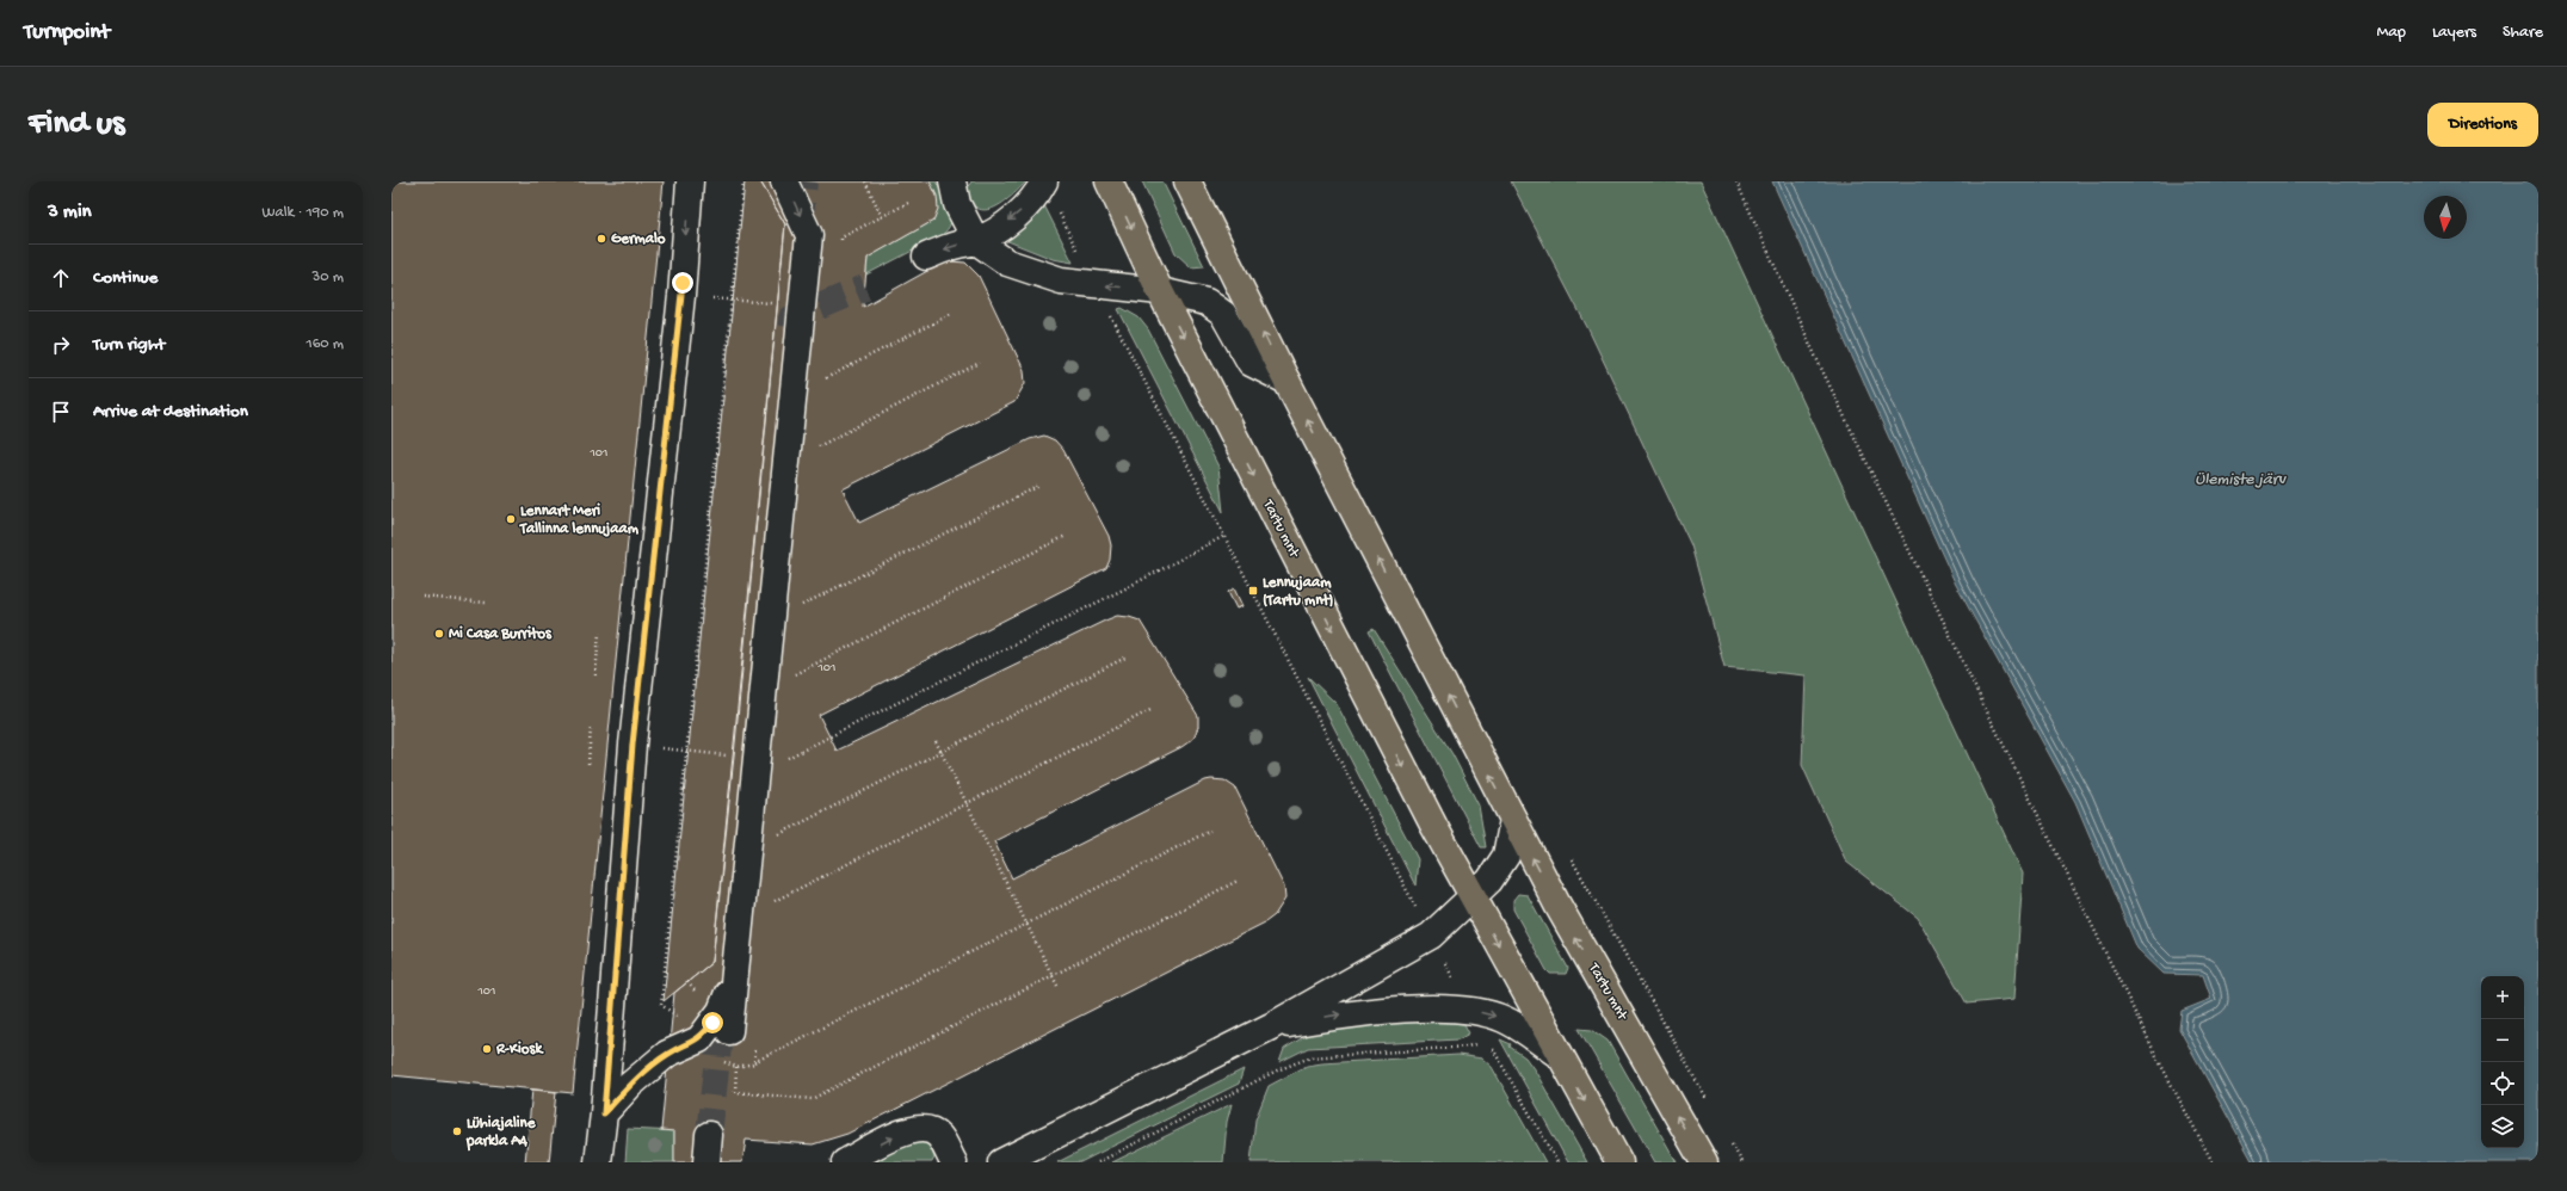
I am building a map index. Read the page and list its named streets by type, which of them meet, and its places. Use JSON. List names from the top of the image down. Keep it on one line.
{"streets":{"highway":["Tartu mnt"]},"water":["Ülemiste järv"],"places":{"other":["Germalo","Lennart Meri Tallinna lennujaam","Mi Casa Burritos","R-Kiosk","Lühiajaline parkla A4"],"transit":["Lennujaam (Tartu mnt)"]},"house_numbers":["101","101","101"],"north":"bottom","page":{"header":"Turnpoint","nav":["Map","Layers","Share"],"buttons":"Directions","title":"Find us","heading":["3 min","Walk · 190 m"],"list":[["Continue","30 m"],["Turn right","160 m"],"Arrive at destination"],"map_buttons":["+","−"]}}
